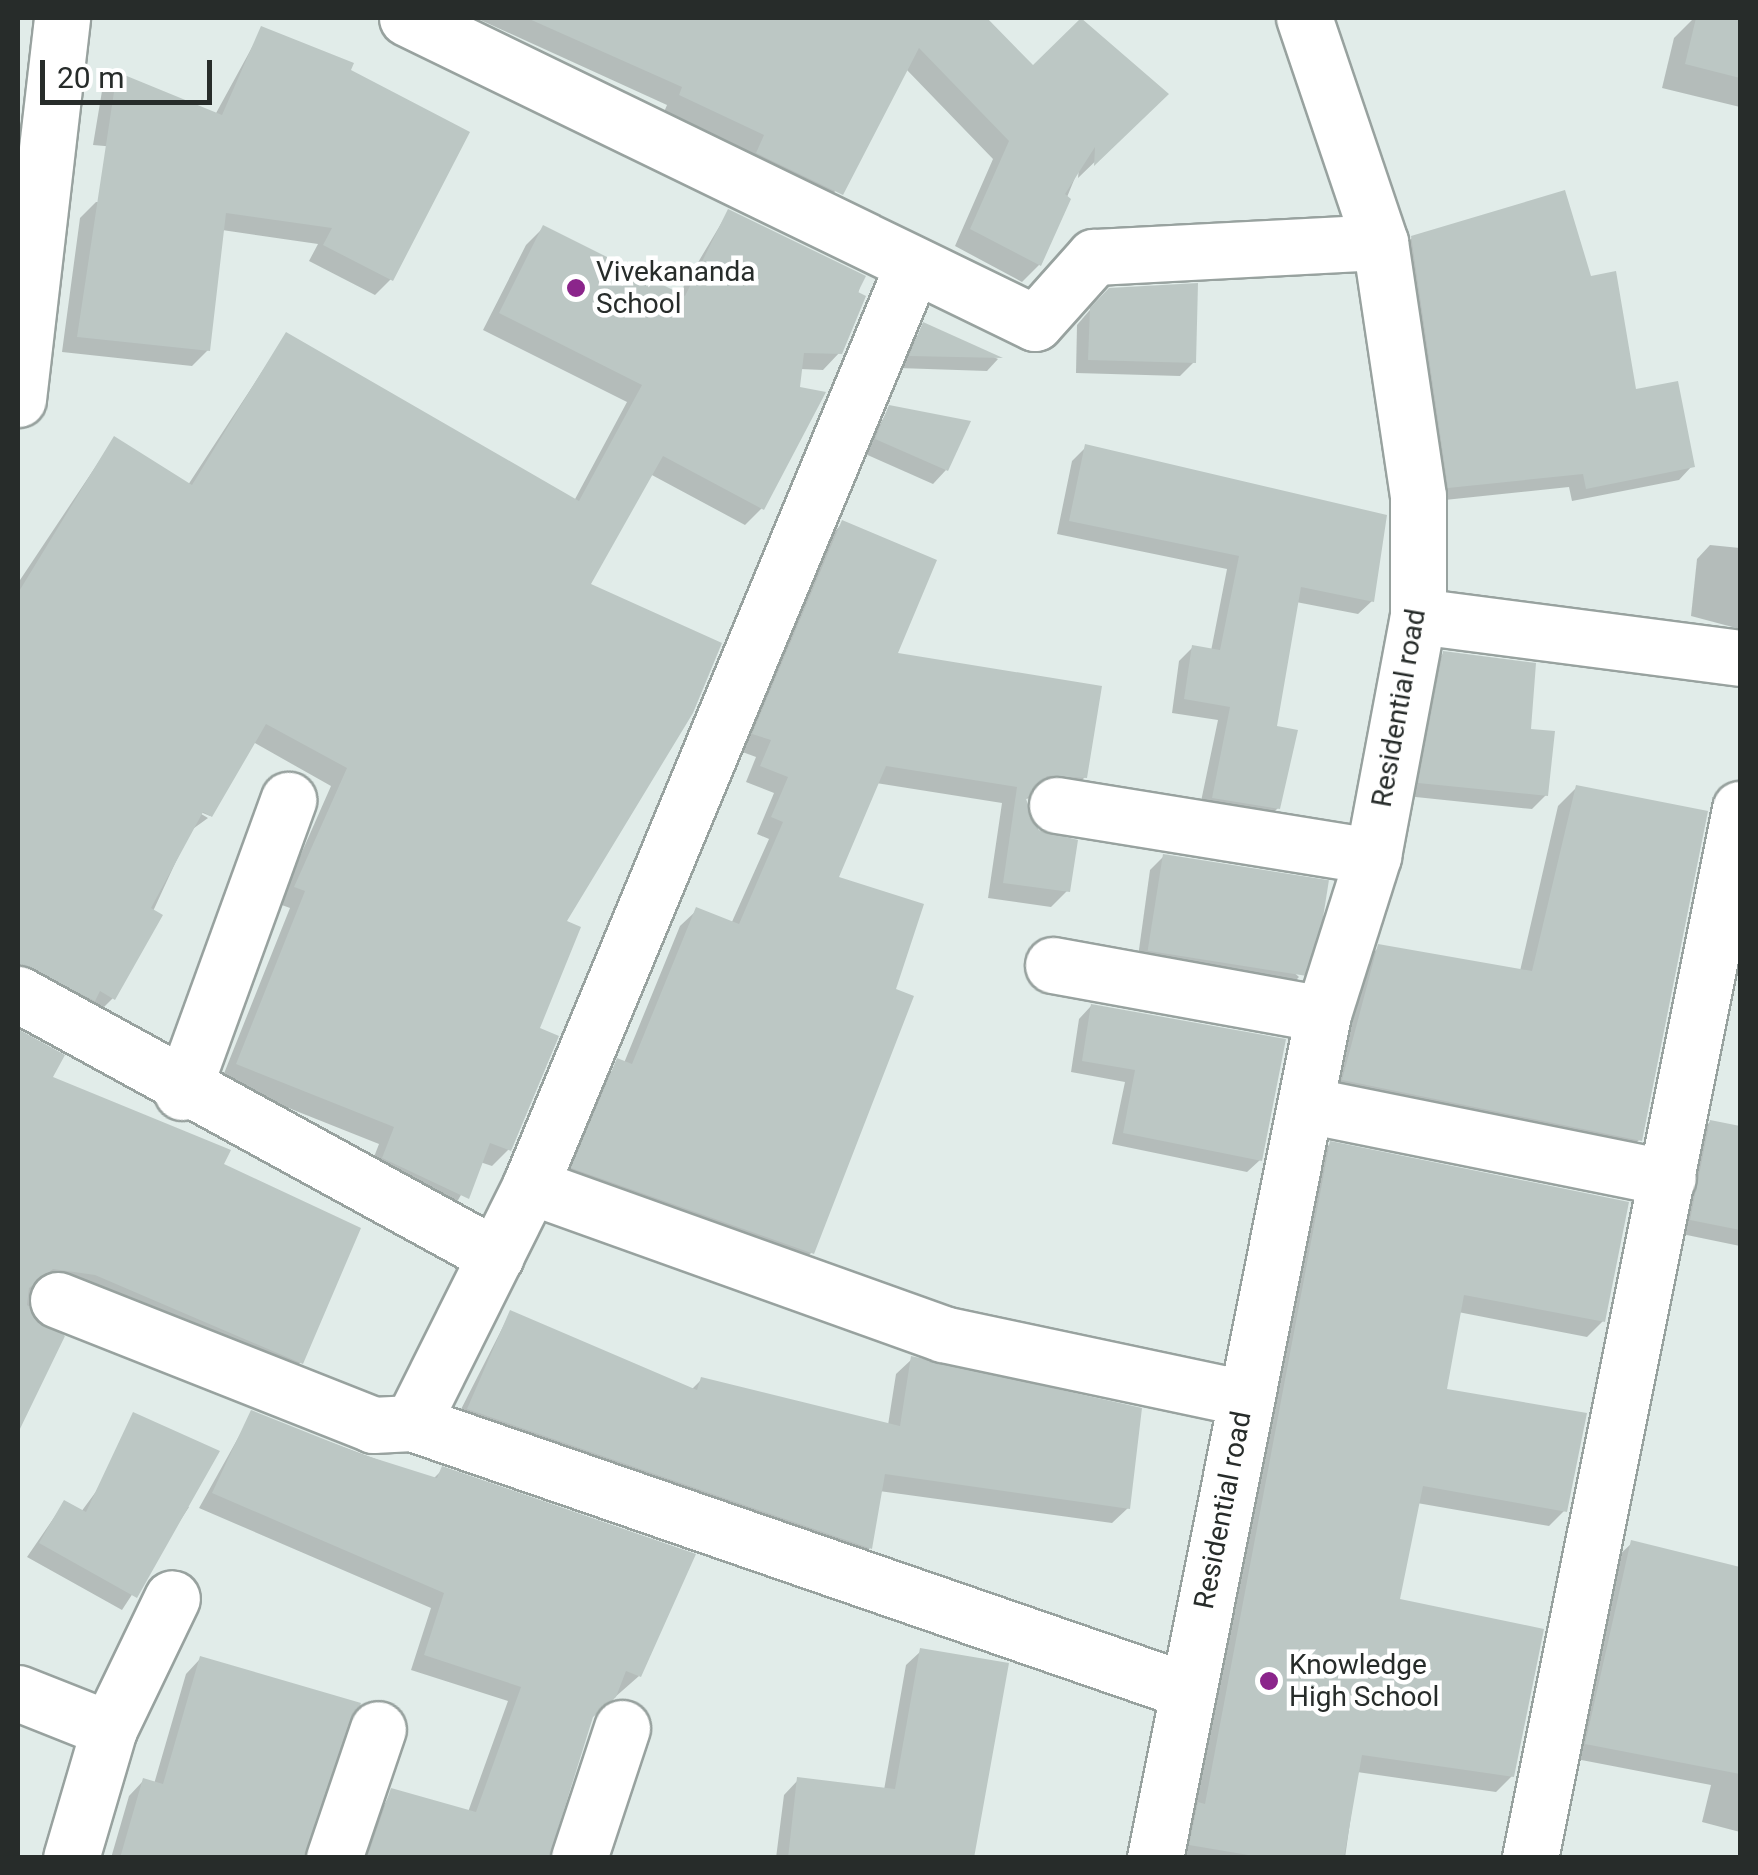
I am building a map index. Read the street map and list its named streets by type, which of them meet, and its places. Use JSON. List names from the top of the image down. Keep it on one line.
{"streets":{"street":["Residential road"]},"places":["Vivekananda School","Knowledge High School"],"scale_bar":"20 m"}
